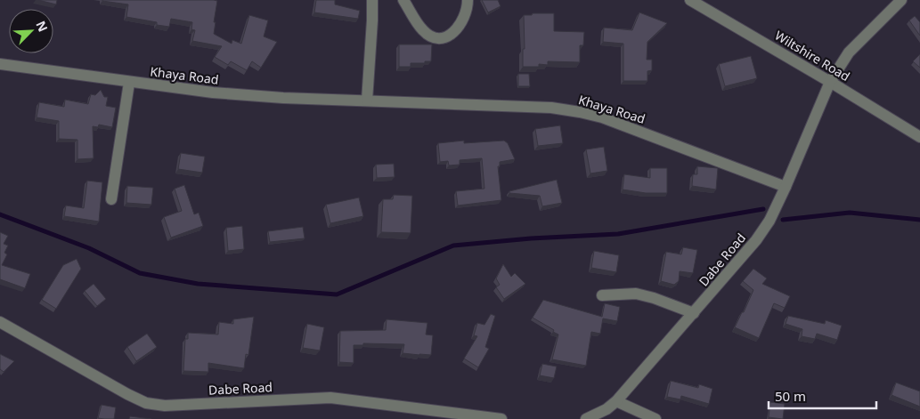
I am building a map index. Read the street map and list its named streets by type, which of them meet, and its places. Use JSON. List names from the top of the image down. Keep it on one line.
{"streets":{"street":["Wiltshire Road","Khaya Road","Dabe Road"]},"crossings":[["Wiltshire Road","Dabe Road"],["Khaya Road","Dabe Road"]],"scale_bar":"50 m","north":"top right"}
